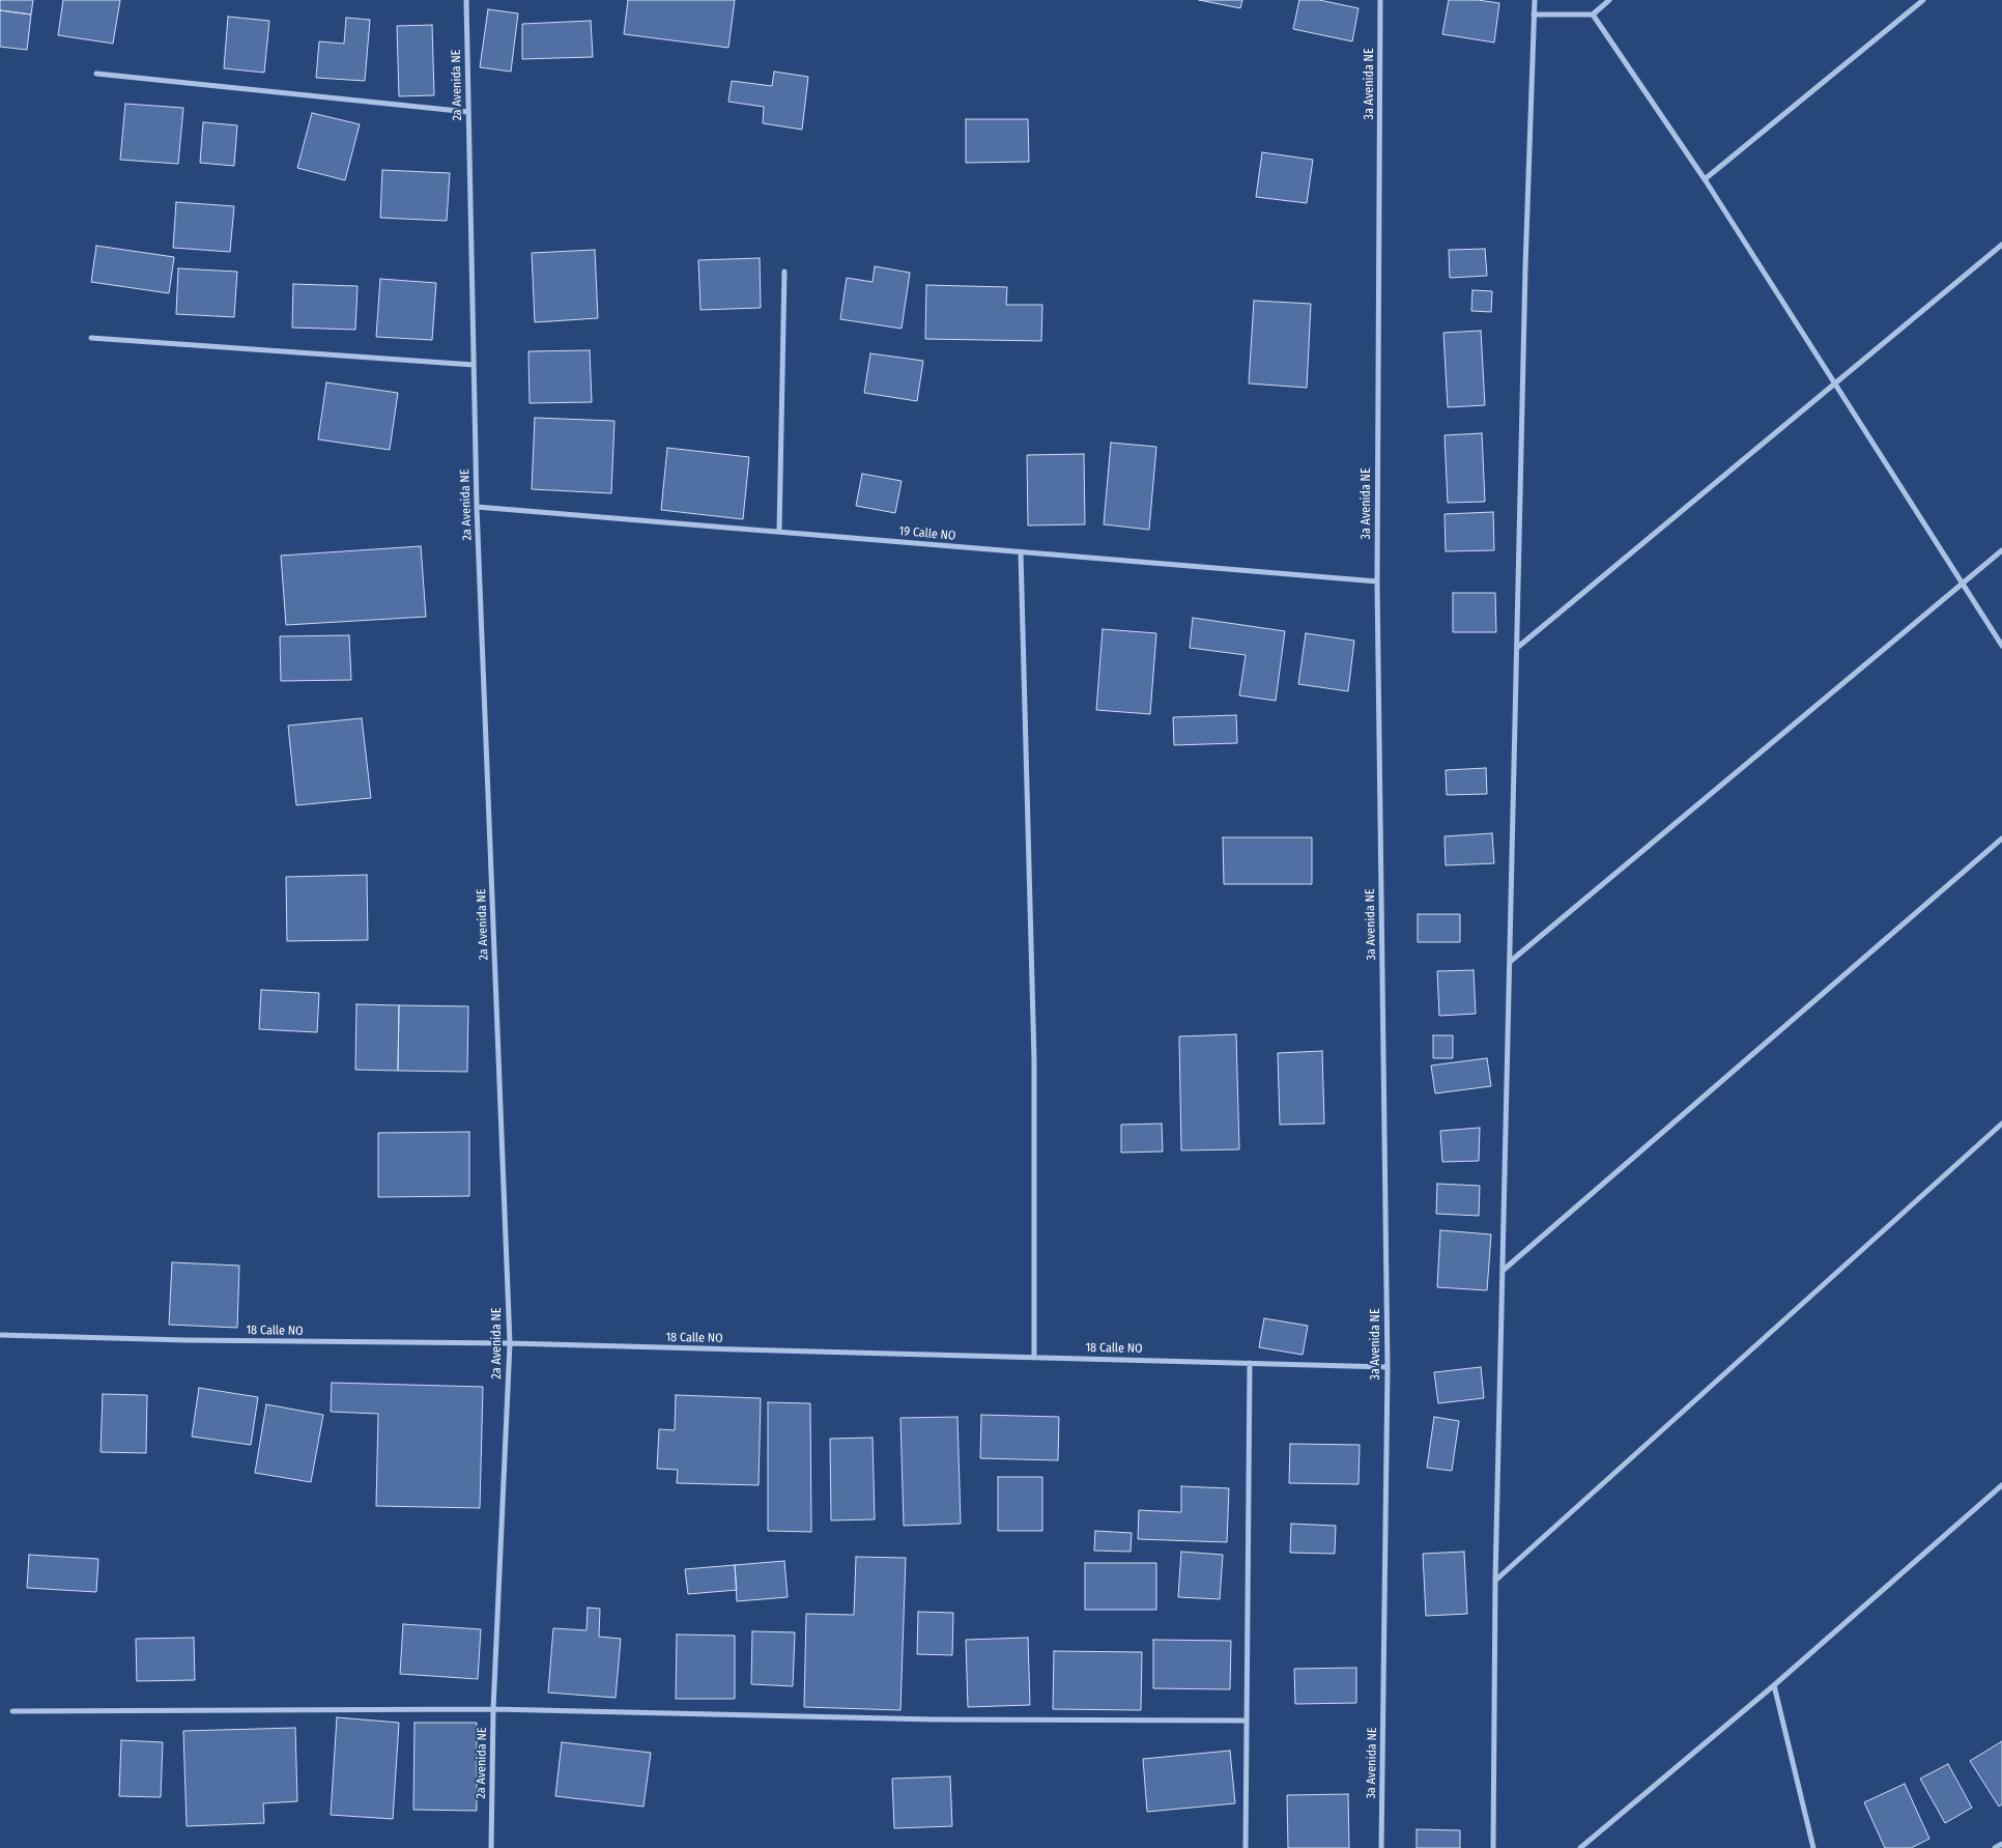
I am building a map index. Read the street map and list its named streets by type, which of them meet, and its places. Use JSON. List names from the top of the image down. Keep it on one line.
{"streets":{"street":["3a Avenida NE","2a Avenida NE","19 Calle NO","18 Calle NO"]},"crossings":[["3a Avenida NE","19 Calle NO"],["3a Avenida NE","18 Calle NO"],["2a Avenida NE","19 Calle NO"],["2a Avenida NE","18 Calle NO"]]}
